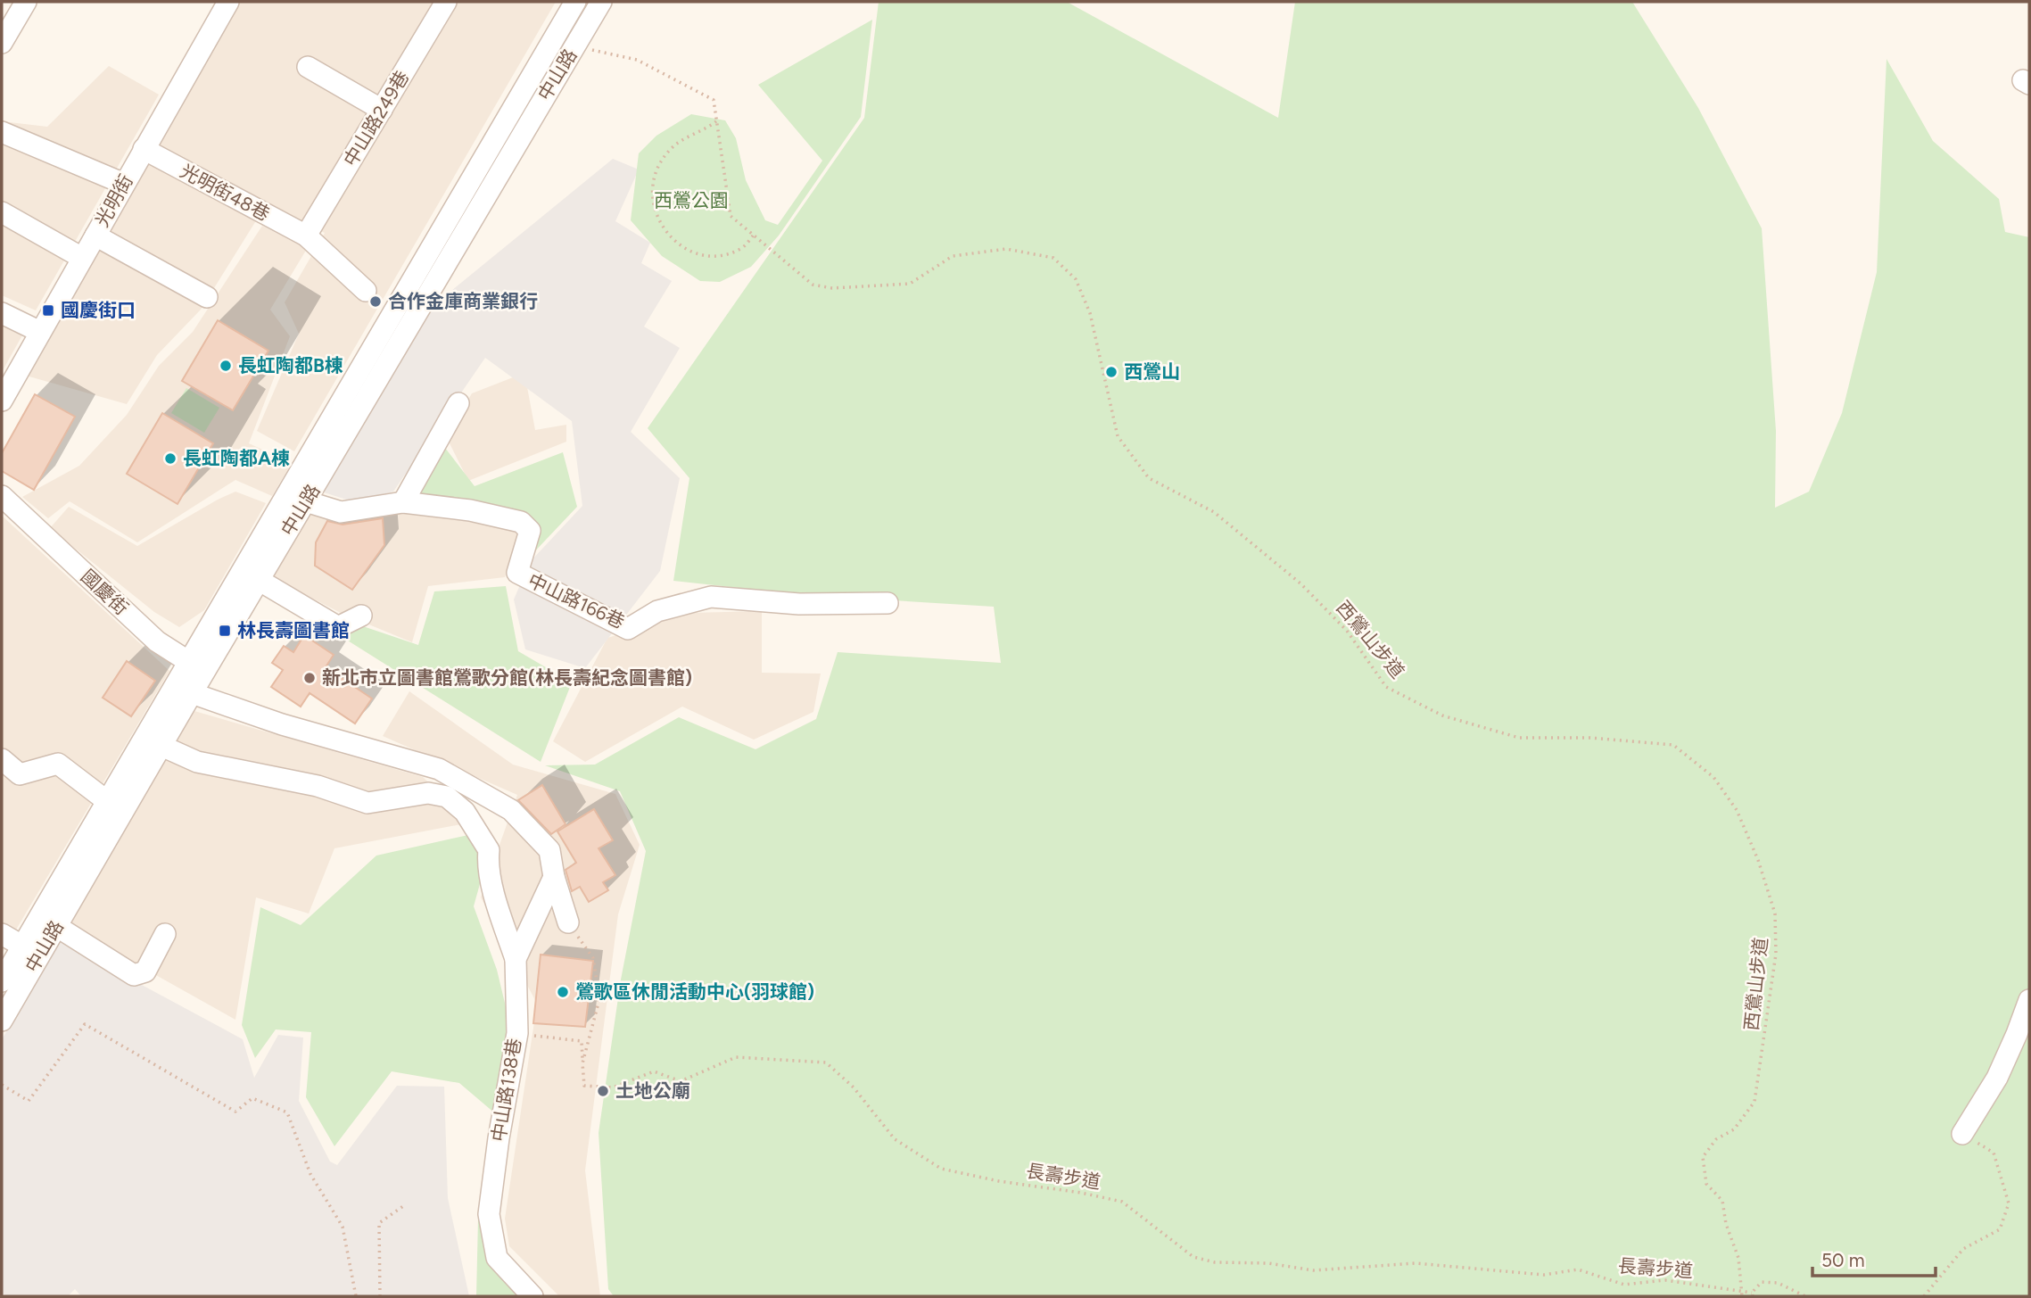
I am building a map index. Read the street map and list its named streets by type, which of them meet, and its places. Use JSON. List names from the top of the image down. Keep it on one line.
{"streets":{"street":["中山路","中山路249巷","光明街48巷","光明街","國慶街","中山路166巷","中山路138巷"],"path":["西鶯山步道","長壽步道"]},"crossings":[["中山路","國慶街"],["中山路","中山路166巷"],["中山路","西鶯山步道"],["中山路249巷","光明街48巷"],["光明街48巷","光明街"],["西鶯山步道","長壽步道"]],"parks":["西鶯公園"],"places":{"other":["合作金庫商業銀行","長虹陶都B棟","西鶯山","長虹陶都A棟","新北市立圖書館鶯歌分館(林長壽紀念圖書館)","鶯歌區休閒活動中心(羽球館)","土地公廟"],"transit":["國慶街口","林長壽圖書館"]},"scale_bar":"50 m"}
